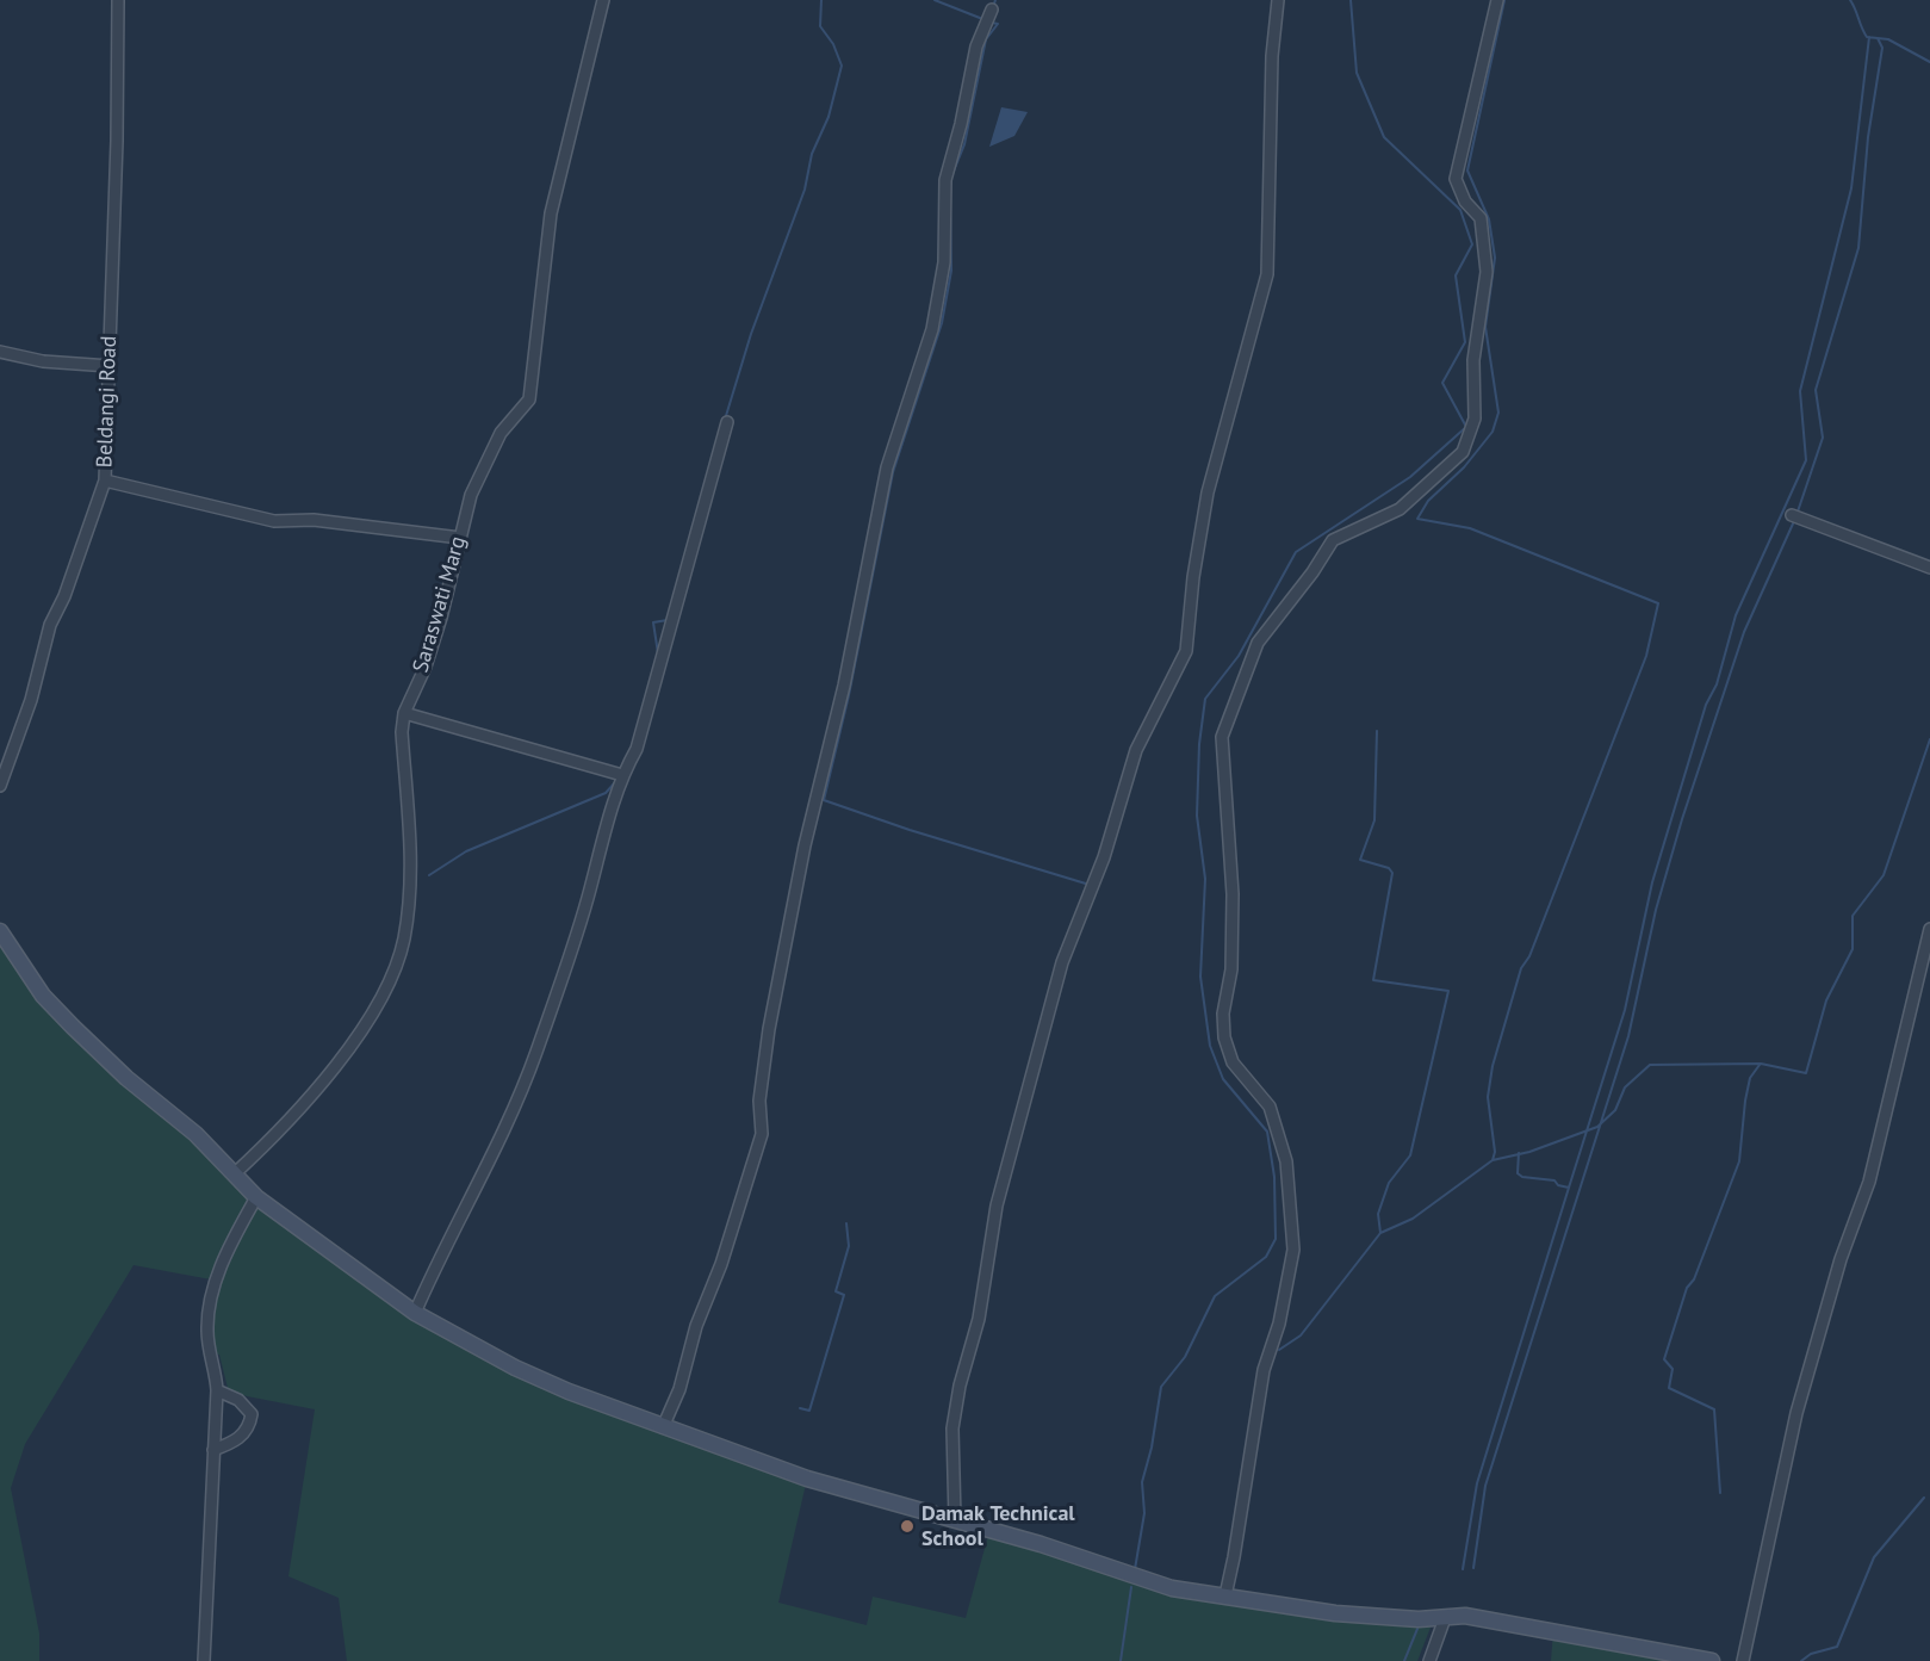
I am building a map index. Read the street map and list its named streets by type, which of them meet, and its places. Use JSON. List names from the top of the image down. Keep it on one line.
{"streets":{"street":["Beldangi Road","Saraswati Marg"]},"places":["Damak Technical School"]}
